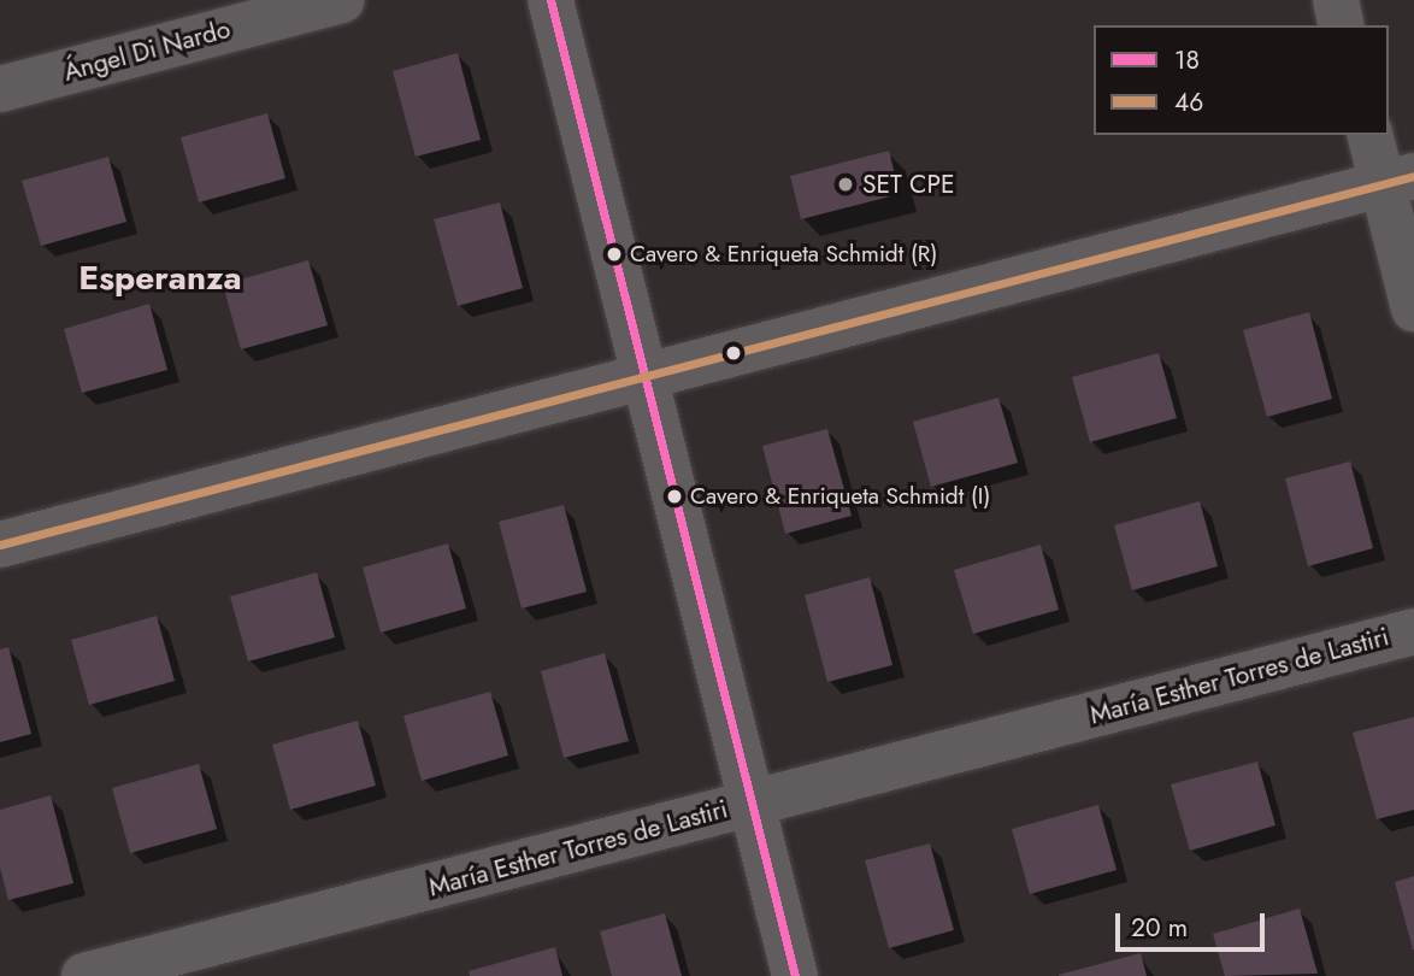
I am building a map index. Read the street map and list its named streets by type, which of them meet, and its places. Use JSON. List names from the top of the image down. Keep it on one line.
{"streets":{"street":["Ángel Di Nardo","María Esther Torres de Lastiri"]},"districts":["Esperanza"],"places":["SET CPE","Cavero & Enriqueta Schmidt (R)","Cavero & Enriqueta Schmidt (I)"],"lines":["transit line 18","transit line 46"],"legend":["18","46"],"scale_bar":"20 m"}
